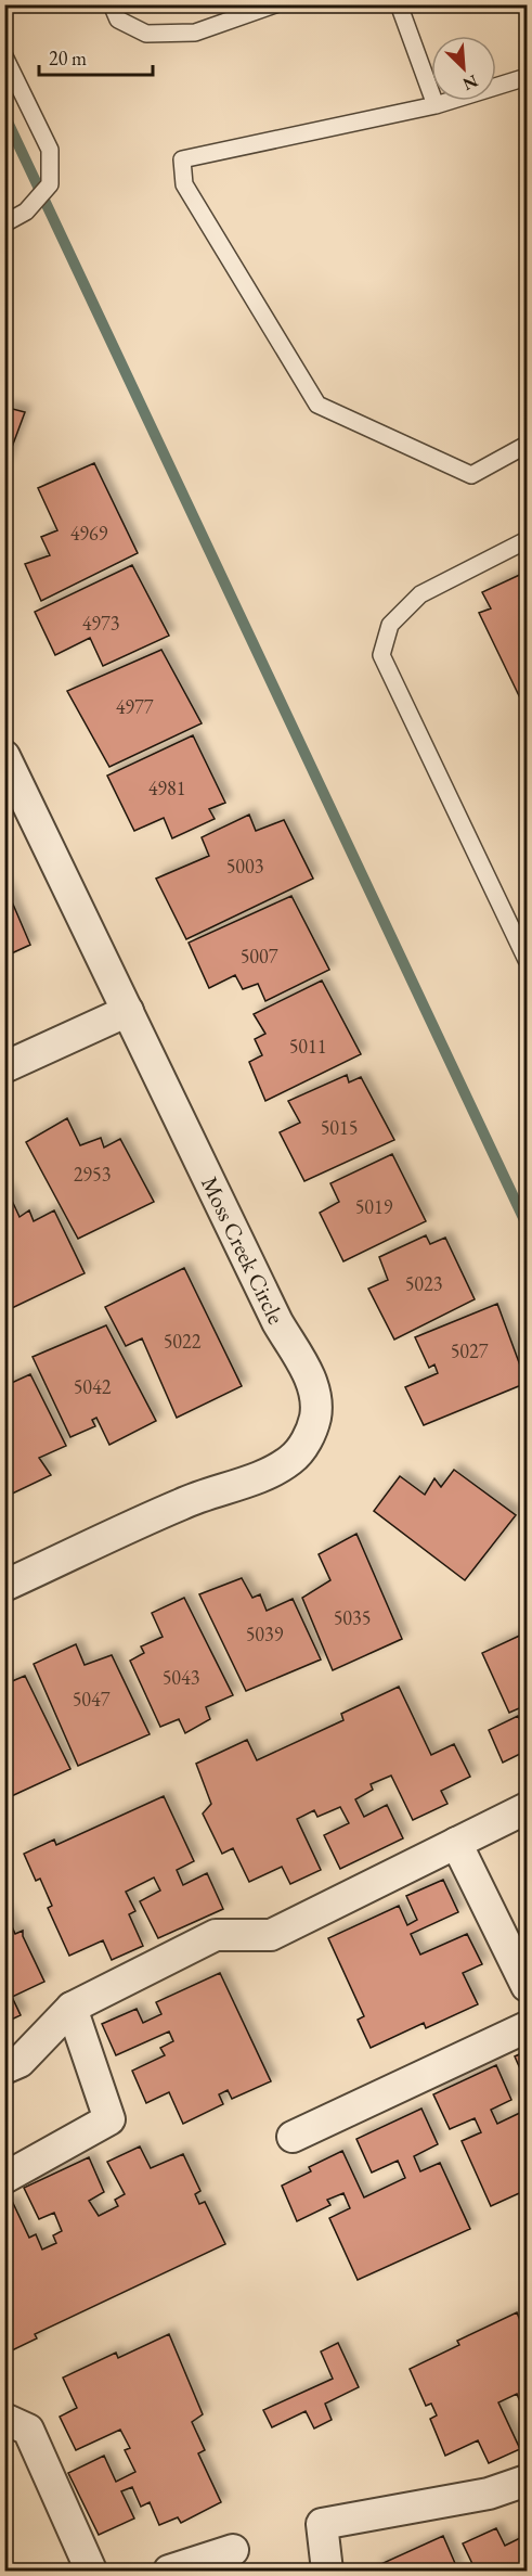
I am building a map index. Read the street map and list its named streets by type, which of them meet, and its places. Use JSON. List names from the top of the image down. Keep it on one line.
{"streets":{"street":["Moss Creek Circle"]},"house_numbers":["4969","4973","4977","4981","5003","5007","5011","5015","2953","5019","5023","5022","5027","5042","5035","5039","5043","5047"],"scale_bar":"20 m","north":"bottom right"}
